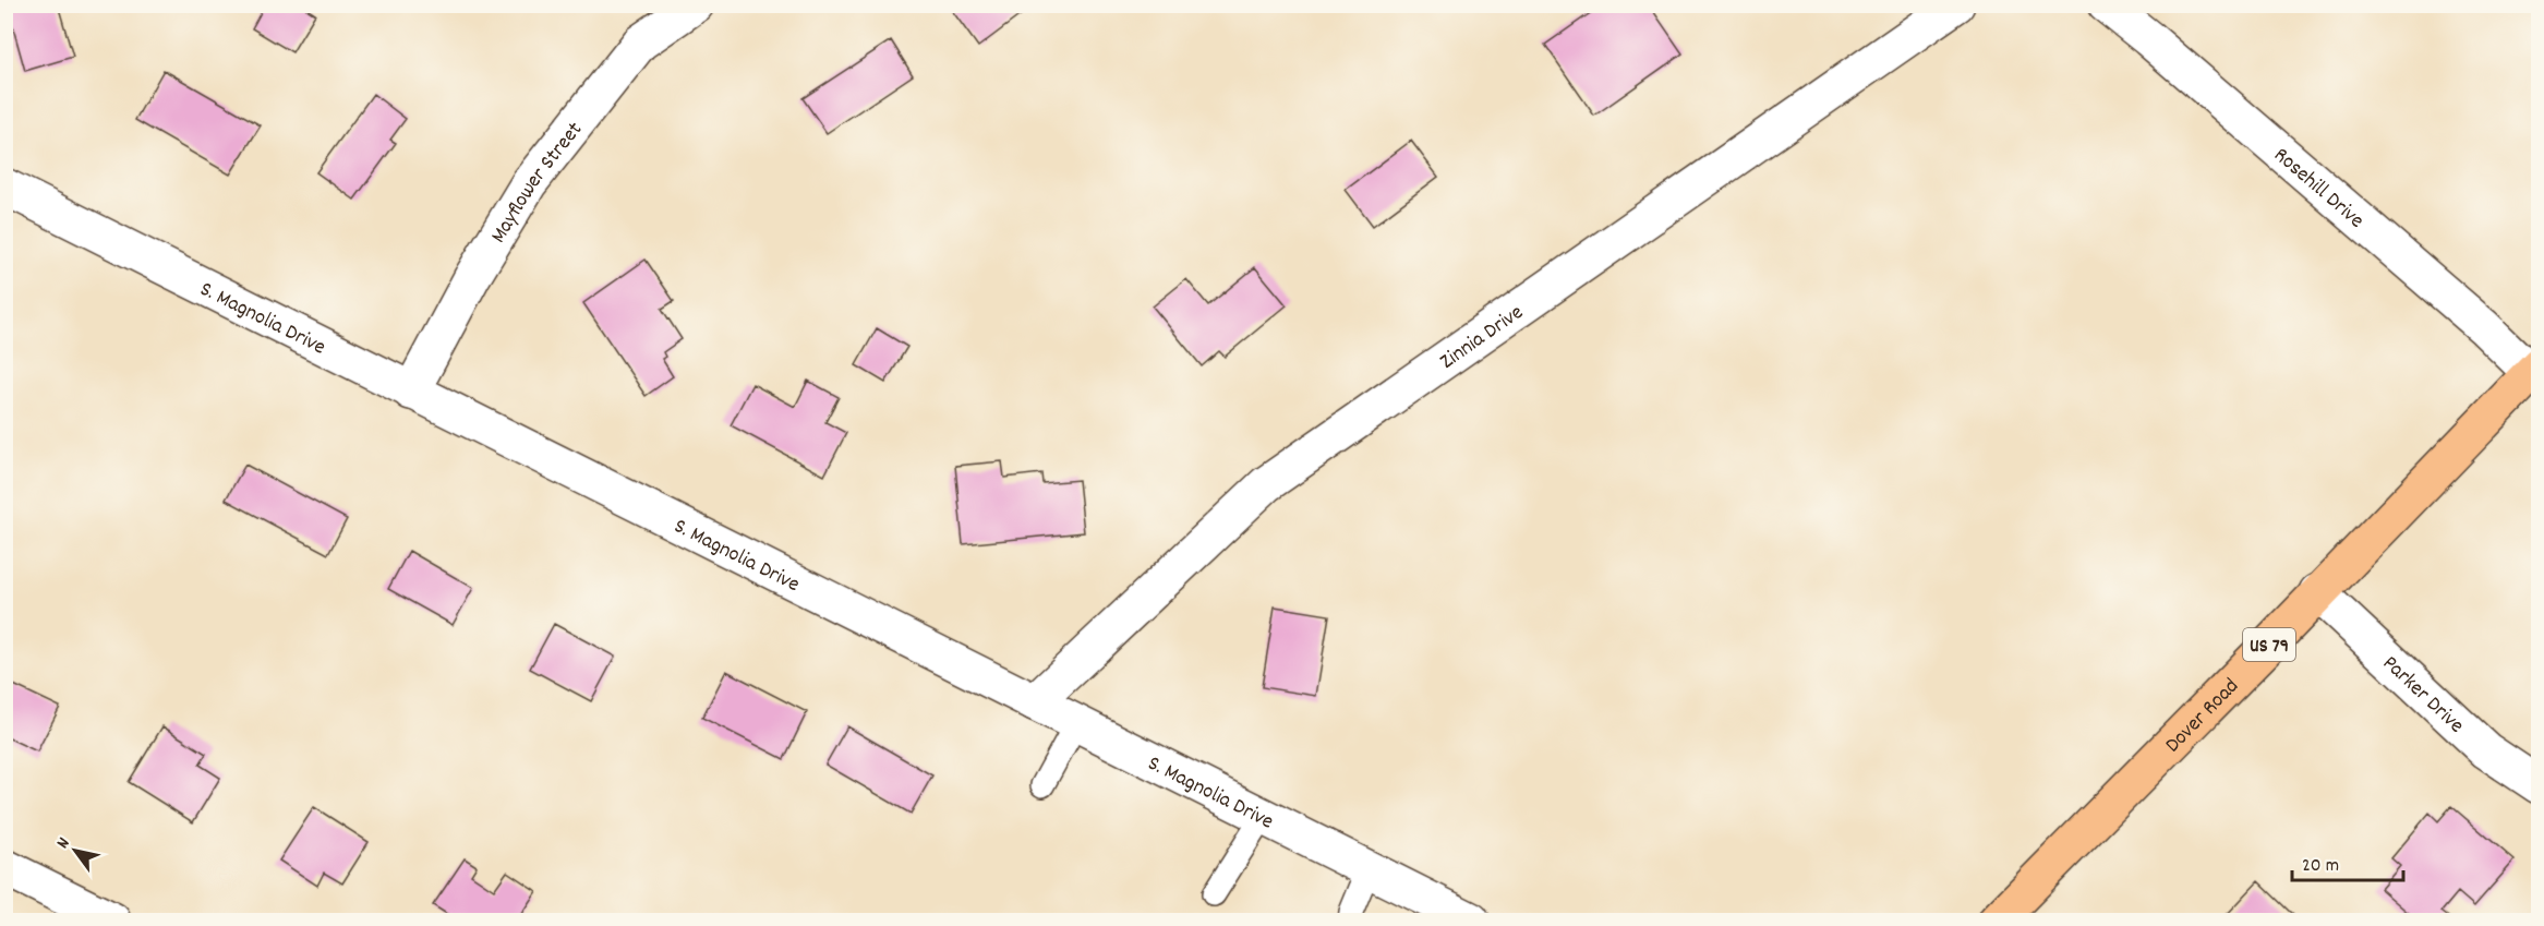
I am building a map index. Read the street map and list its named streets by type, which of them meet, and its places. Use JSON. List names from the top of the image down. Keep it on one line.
{"streets":{"main road":["US 79","Dover Road"],"street":["Mayflower Street","Rosehill Drive","S. Magnolia Drive","Zinnia Drive","Parker Drive"]},"crossings":[["Mayflower Street","S. Magnolia Drive"],["Rosehill Drive","Dover Road"],["S. Magnolia Drive","Zinnia Drive"],["Parker Drive","Dover Road"]],"scale_bar":"20 m","north":"top left"}
